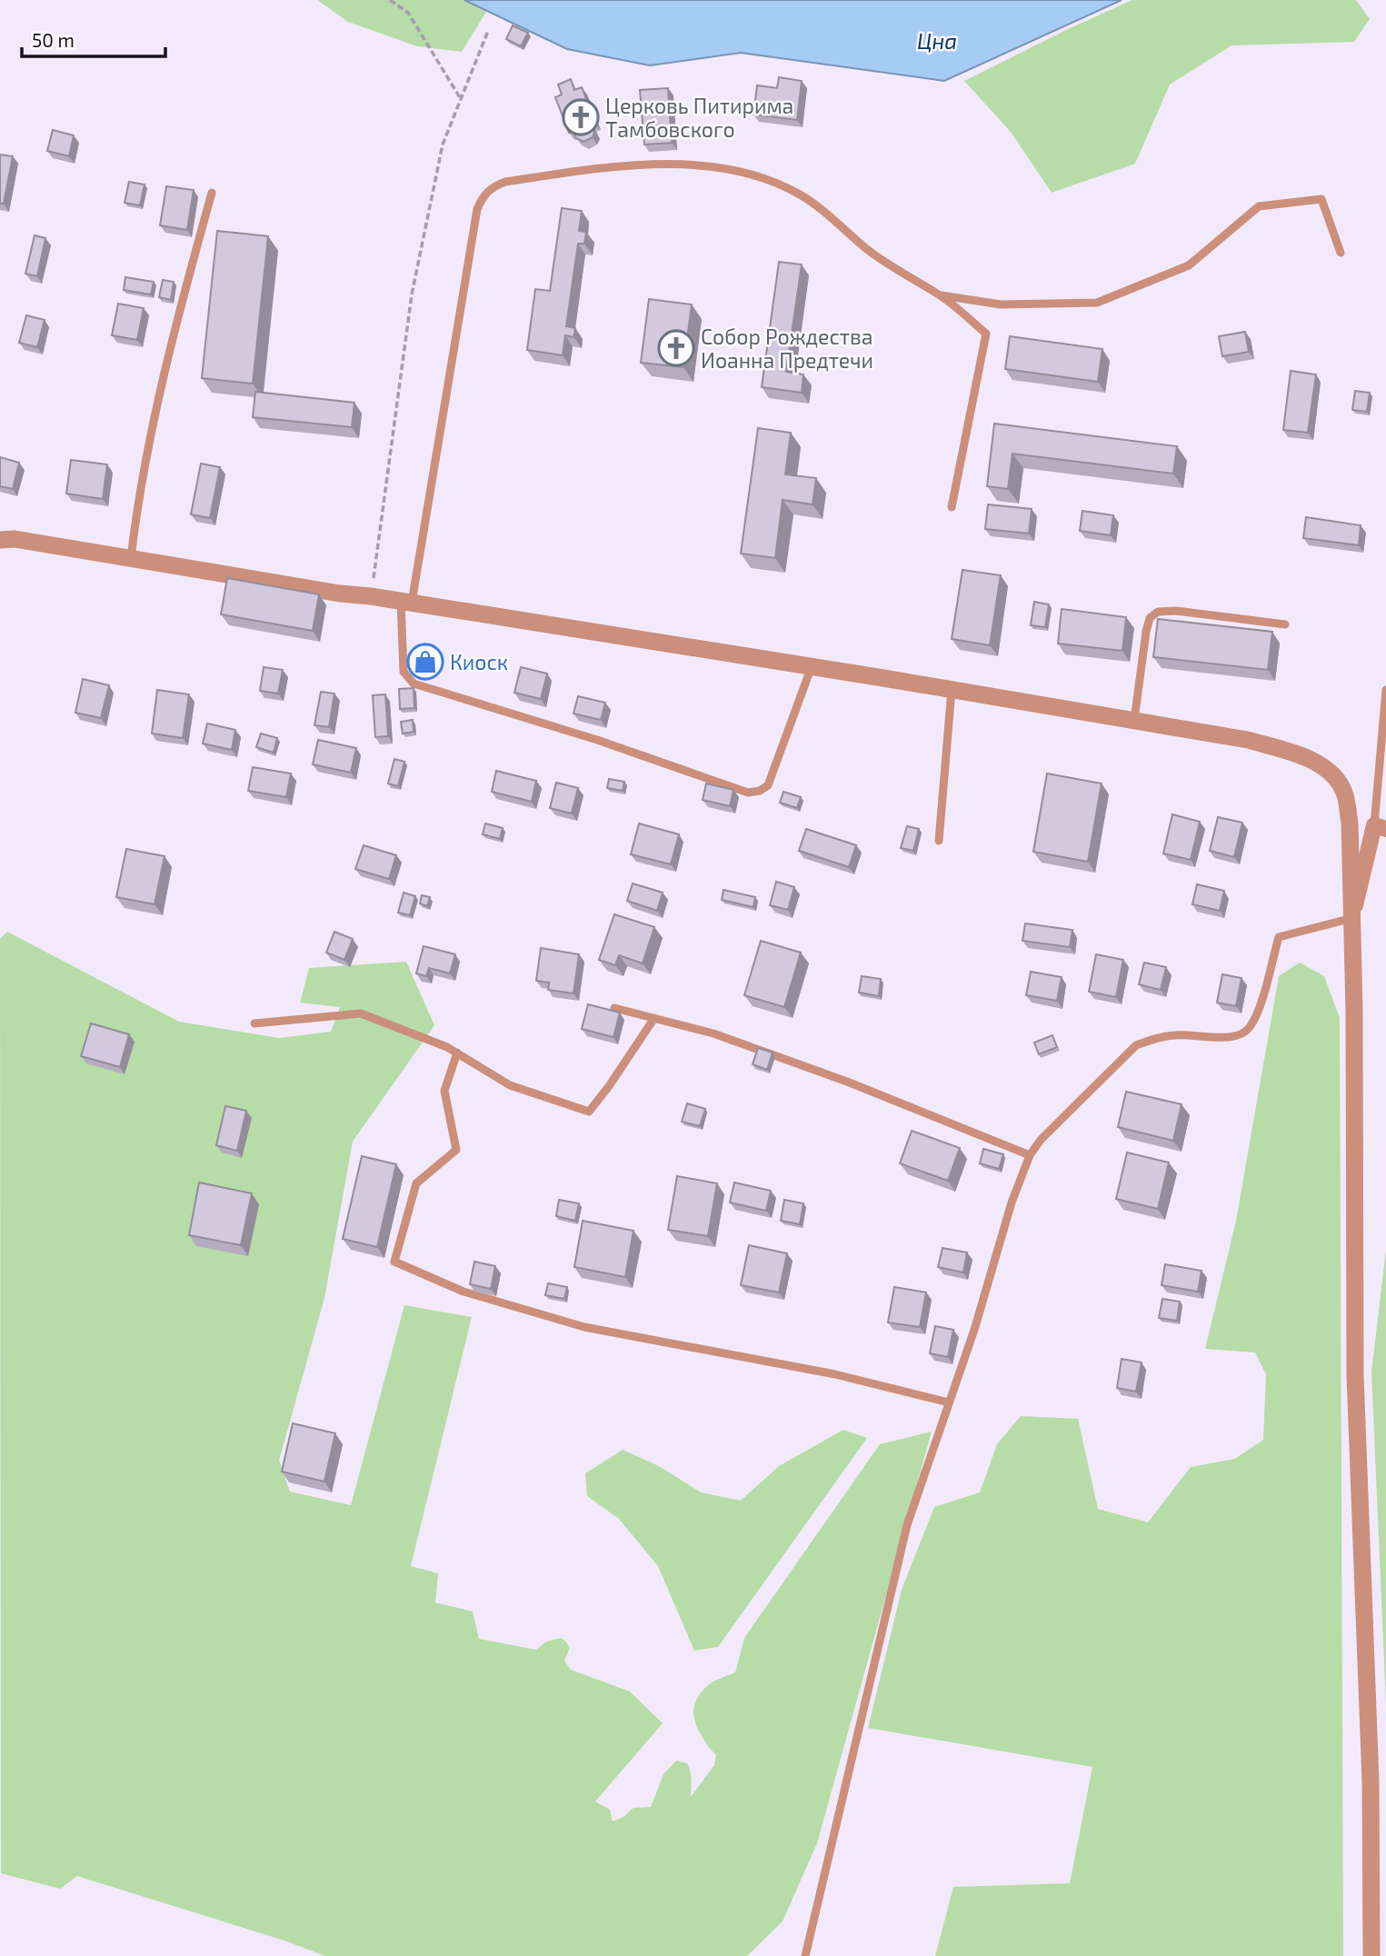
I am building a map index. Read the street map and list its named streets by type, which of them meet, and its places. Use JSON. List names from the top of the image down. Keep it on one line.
{"water":["Цна"],"places":{"church":["Церковь Питирима Тамбовского","Собор Рождества Иоанна Предтечи"],"shop":["Киоск"]},"scale_bar":"50 m"}
